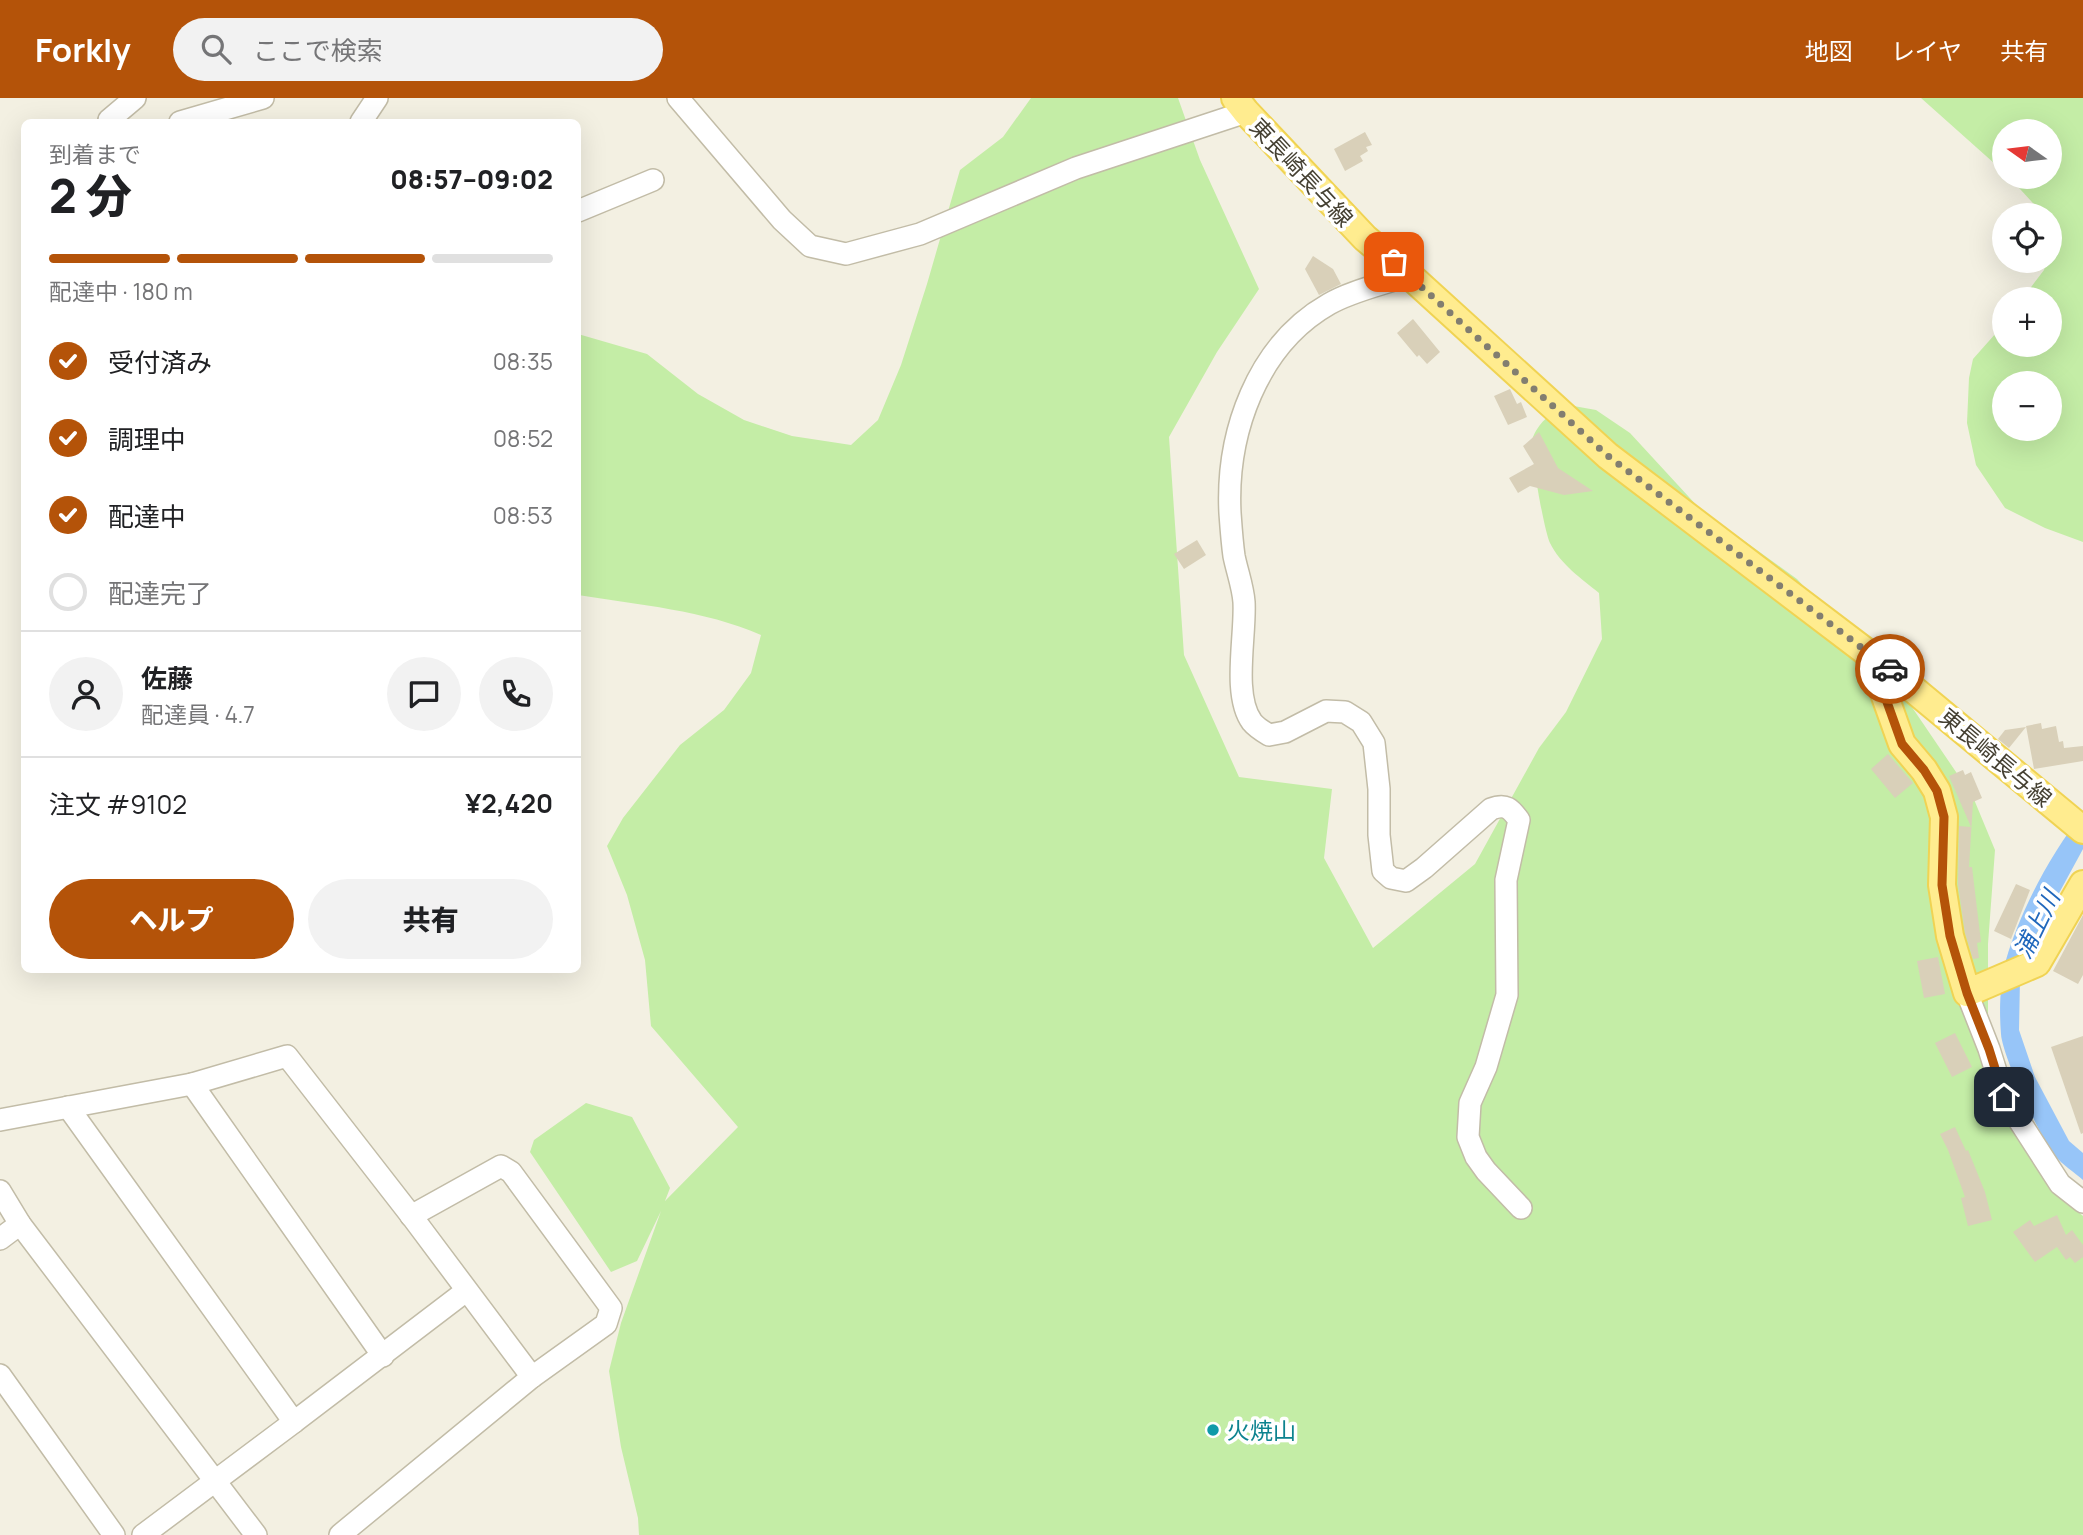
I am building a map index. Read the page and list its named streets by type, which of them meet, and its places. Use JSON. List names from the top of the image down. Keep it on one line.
{"streets":{"main road":["東長崎長与線"]},"water":["浦上川"],"places":["火焼山"],"north":"left","page":{"header":"Forkly","search":"ここで検索","nav":["地図","レイヤ","共有"],"map_buttons":["+","−"],"heading":["2 分","到着まで","08:57–09:02"],"panel":["佐藤","配達員 · 4.7","注文 #9102","¥2,420"],"bar":"配達中 · 180 m","list":[["受付済み","08:35"],["調理中","08:52"],["配達中","08:53"],"配達完了"],"buttons":["ヘルプ","共有"]}}
